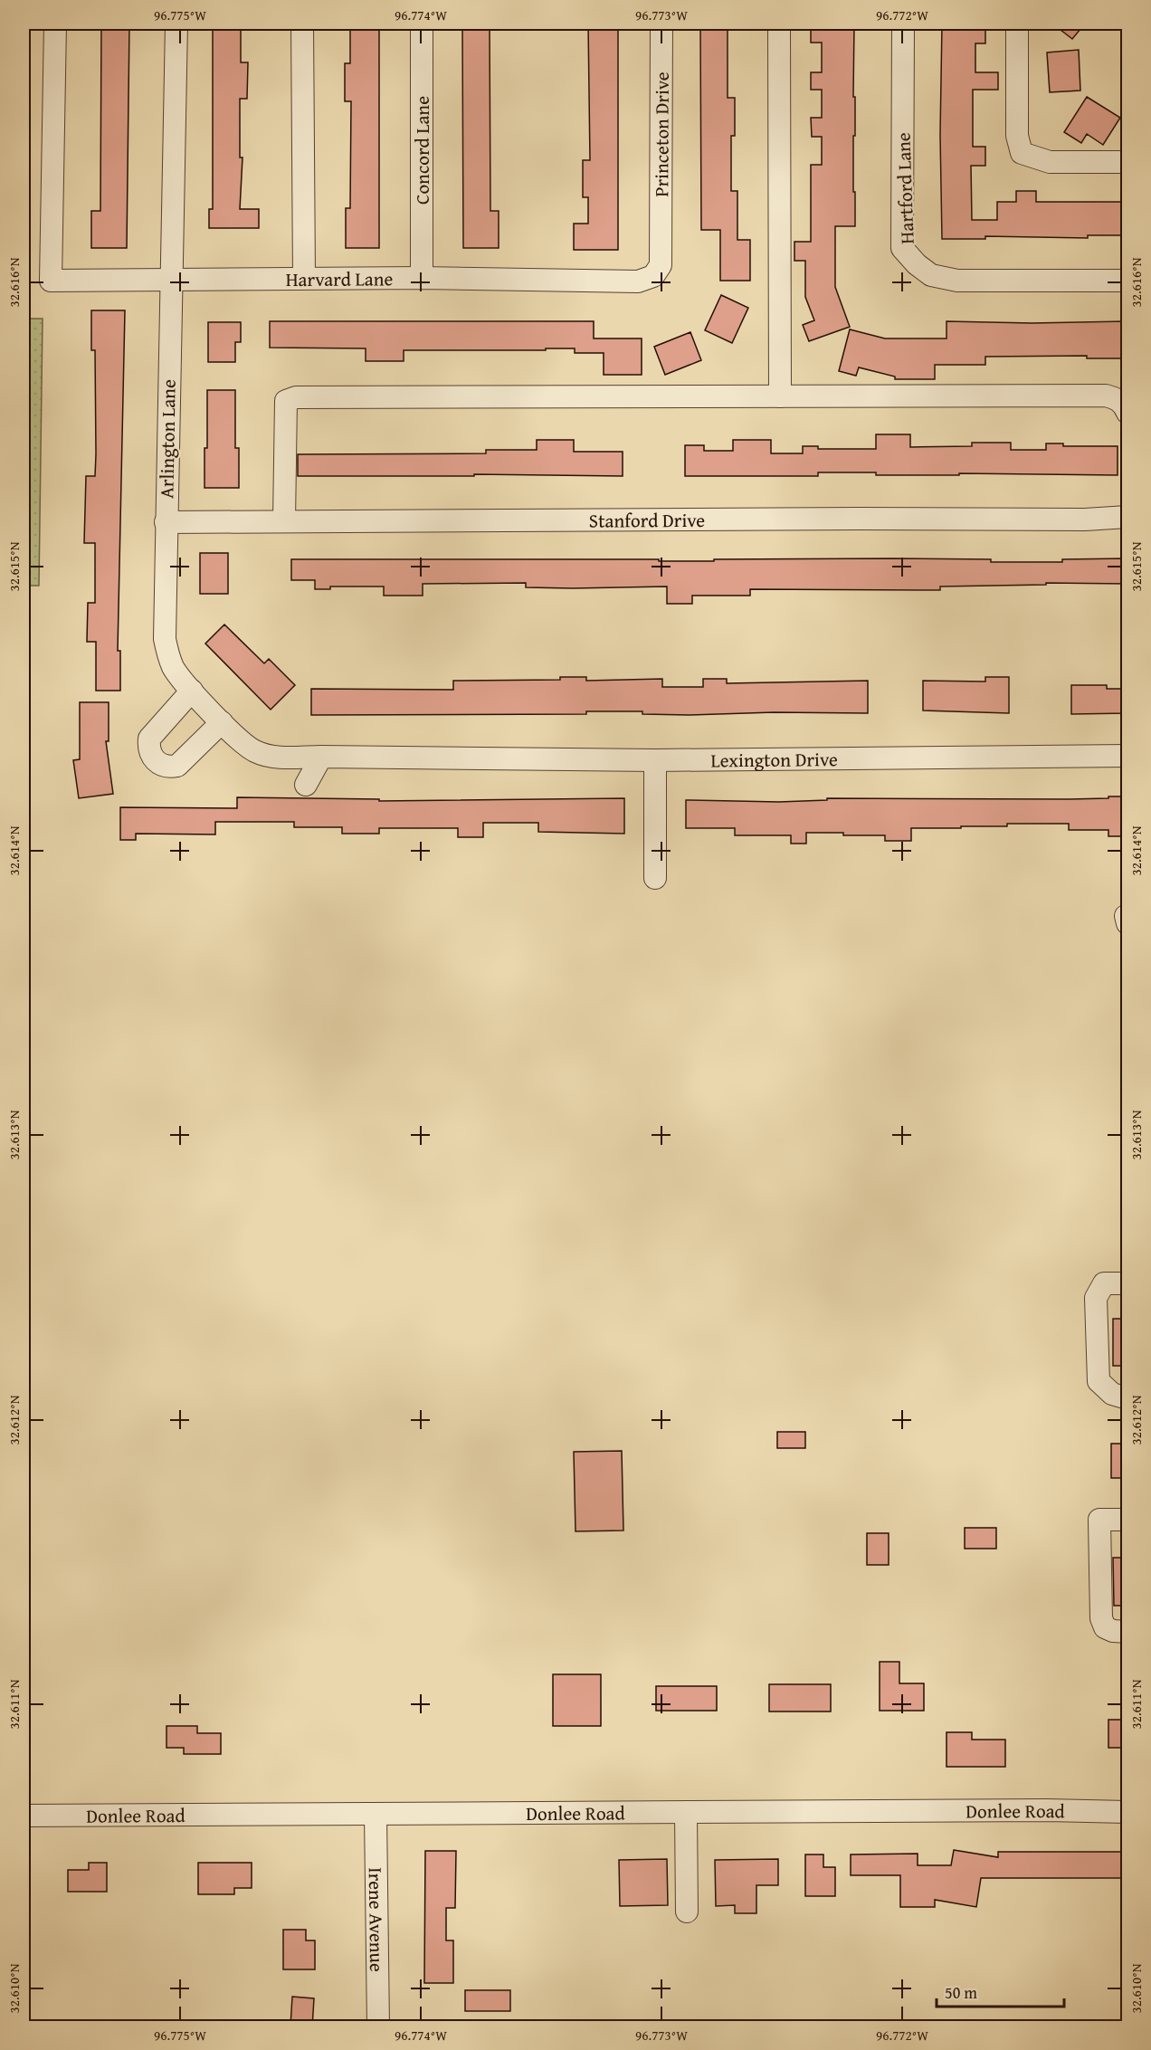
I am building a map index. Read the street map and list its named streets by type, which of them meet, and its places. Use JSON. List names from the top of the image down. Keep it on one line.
{"streets":{"street":["Princeton Drive","Concord Lane","Hartford Lane","Harvard Lane","Arlington Lane","Stanford Drive","Lexington Drive","Donlee Road","Irene Avenue"]},"crossings":[["Princeton Drive","Harvard Lane"],["Concord Lane","Harvard Lane"],["Harvard Lane","Arlington Lane"],["Arlington Lane","Stanford Drive"],["Arlington Lane","Lexington Drive"],["Donlee Road","Irene Avenue"]],"scale_bar":"50 m","coordinates":["96.775°W","96.774°W","96.773°W","96.772°W","32.616°N","32.615°N","32.614°N","32.613°N","32.612°N","32.611°N","32.610°N"]}
